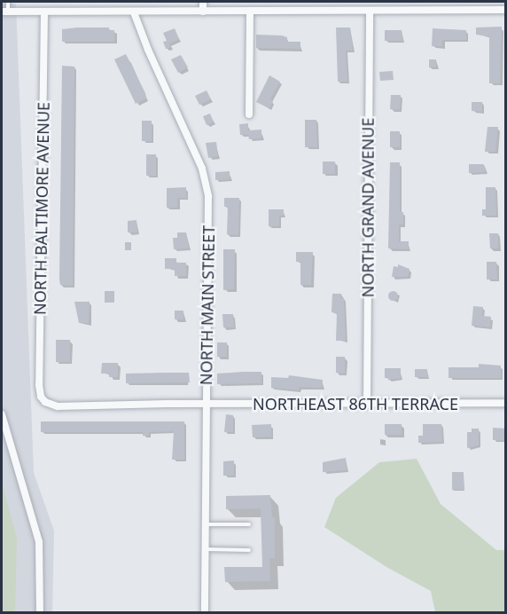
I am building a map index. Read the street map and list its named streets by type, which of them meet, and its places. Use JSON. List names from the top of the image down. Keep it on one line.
{"streets":{"street":["NORTH GRAND AVENUE","NORTH BALTIMORE AVENUE","NORTH MAIN STREET","NORTHEAST 86TH TERRACE"]},"crossings":[["NORTH GRAND AVENUE","NORTHEAST 86TH TERRACE"],["NORTH BALTIMORE AVENUE","NORTHEAST 86TH TERRACE"],["NORTH MAIN STREET","NORTHEAST 86TH TERRACE"]]}
